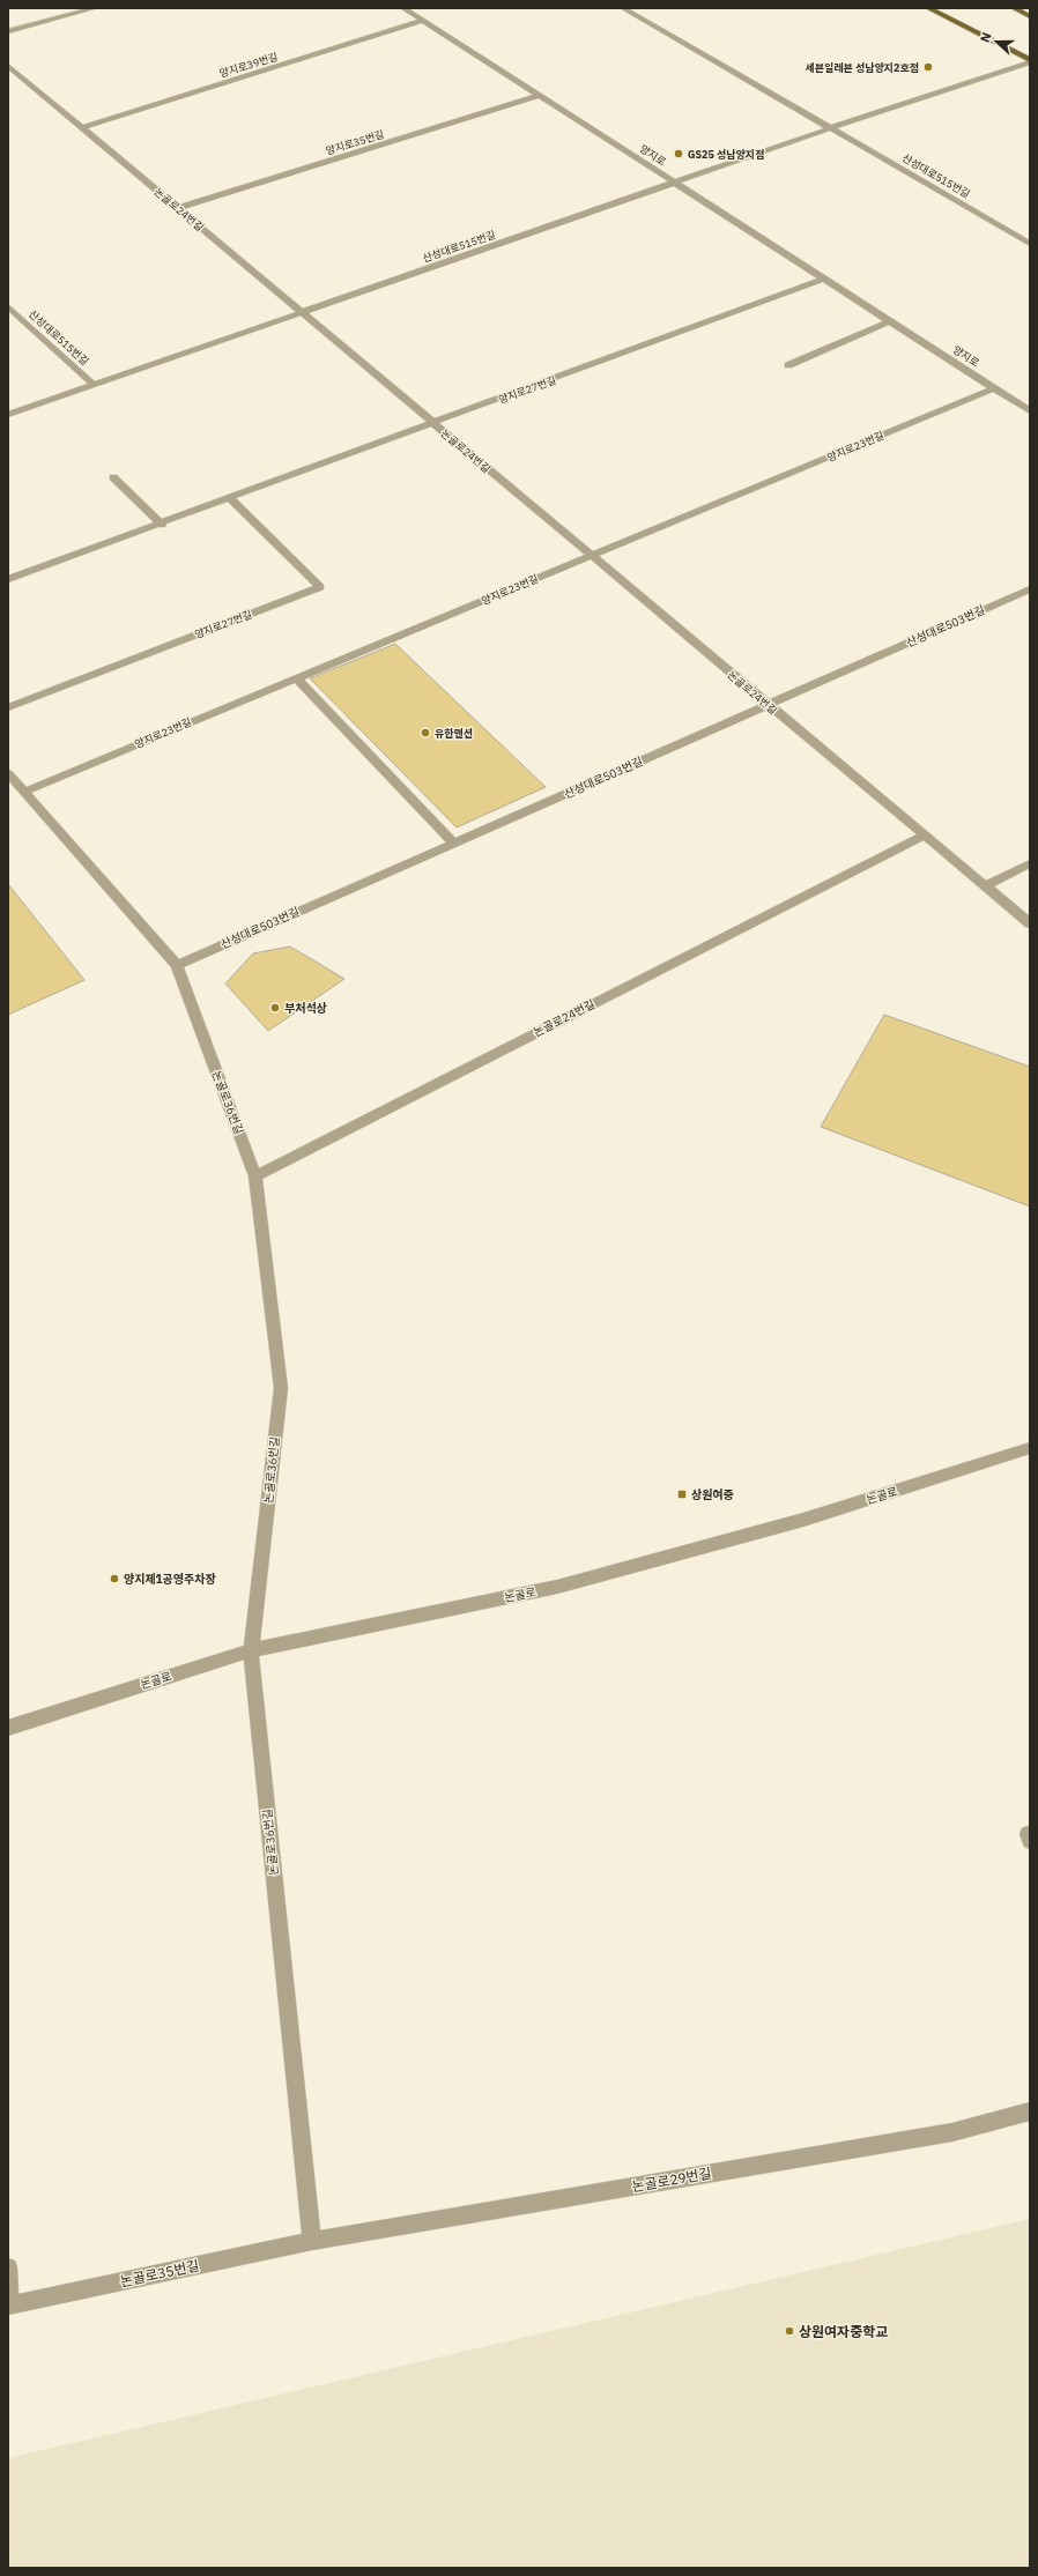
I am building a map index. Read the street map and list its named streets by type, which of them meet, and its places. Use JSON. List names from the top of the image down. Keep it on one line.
{"streets":{"street":["양지로39번길","양지로35번길","양지로","산성대로515번길","논골로24번길","양지로27번길","양지로23번길","산성대로503번길","논골로36번길","논골로","논골로29번길","논골로35번길"]},"crossings":[["양지로39번길","양지로"],["양지로39번길","논골로24번길"],["양지로35번길","양지로"],["양지로35번길","논골로24번길"],["양지로","산성대로515번길"],["양지로","양지로27번길"],["양지로","양지로23번길"],["산성대로515번길","논골로24번길"],["논골로24번길","양지로27번길"],["논골로24번길","양지로23번길"],["논골로24번길","산성대로503번길"],["논골로24번길","논골로36번길"],["양지로23번길","논골로36번길"],["산성대로503번길","논골로36번길"],["논골로36번길","논골로"],["논골로36번길","논골로29번길"],["논골로36번길","논골로35번길"],["논골로29번길","논골로35번길"]],"places":{"other":["세븐일레븐 성남양지2호점","GS25 성남양지점","유한맨션","부처석상","양지제1공영주차장","상원여자중학교"],"transit":["상원여중"]},"north":"left"}
